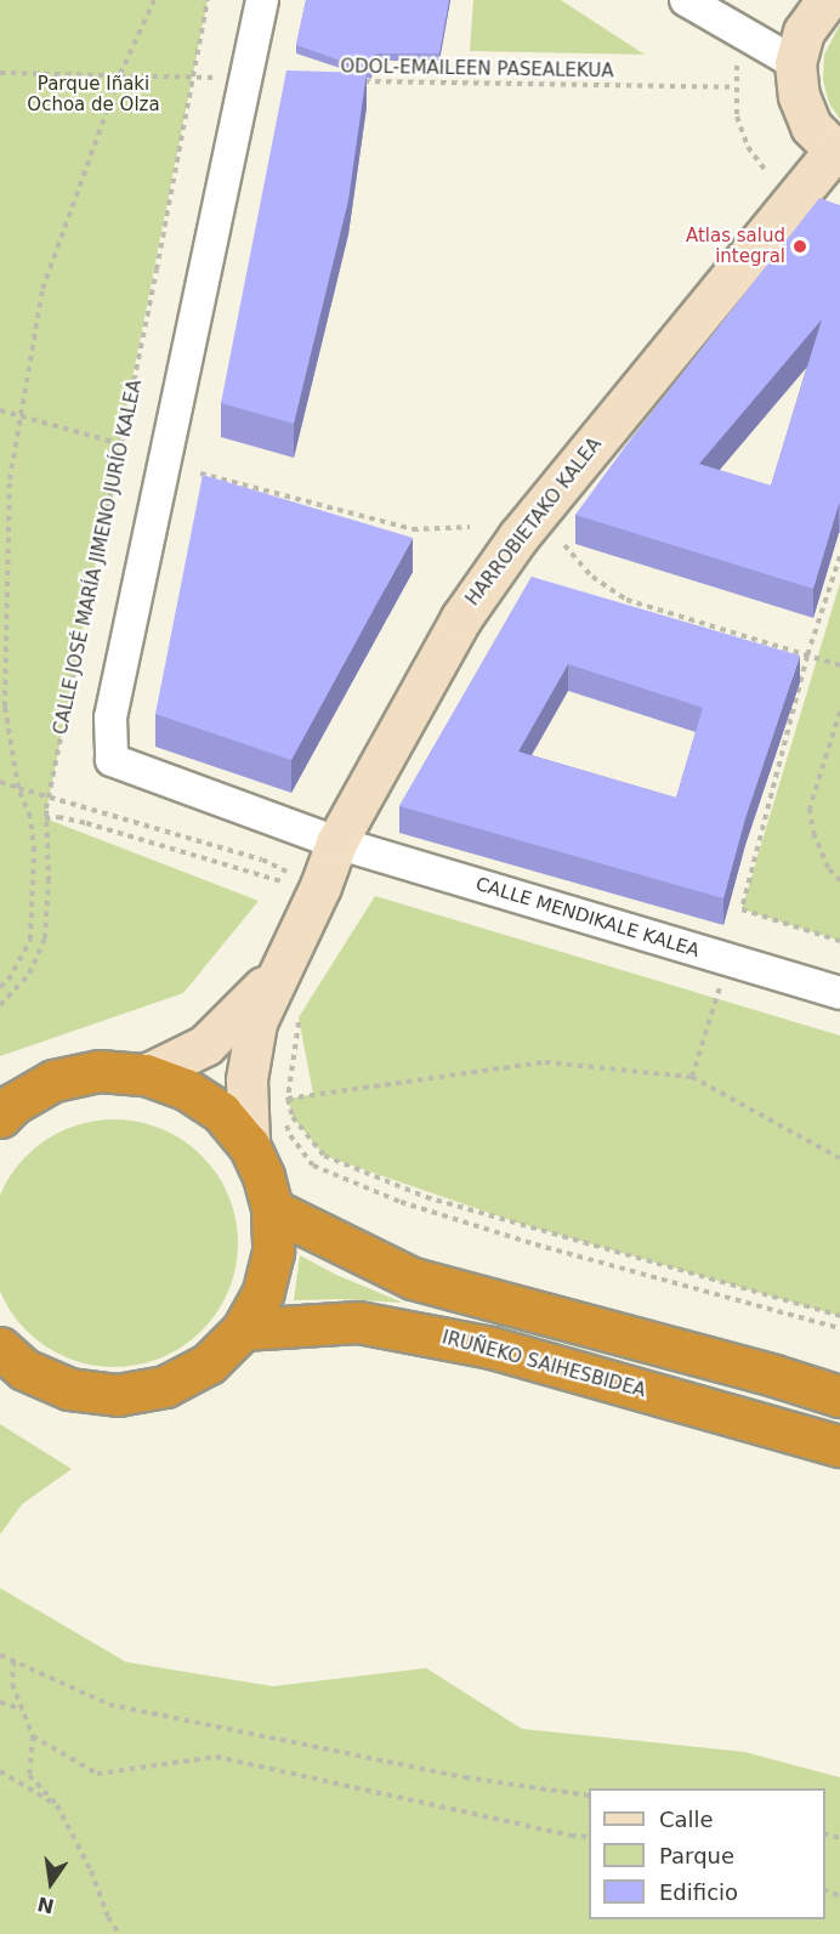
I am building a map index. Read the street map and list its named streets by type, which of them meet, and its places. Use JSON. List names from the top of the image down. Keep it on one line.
{"streets":{"highway":["IRUÑEKO SAIHESBIDEA"],"main road":["HARROBIETAKO KALEA"],"street":["CALLE MENDIKALE KALEA"],"path":["ODOL-EMAILEEN PASEALEKUA","CALLE JOSÉ MARÍA JIMENO JURÍO KALEA"]},"crossings":[["HARROBIETAKO KALEA","CALLE MENDIKALE KALEA"]],"parks":["Parque Iñaki Ochoa de Olza"],"places":["Atlas salud integral"],"legend":["Calle","Parque","Edificio"],"north":"bottom"}
